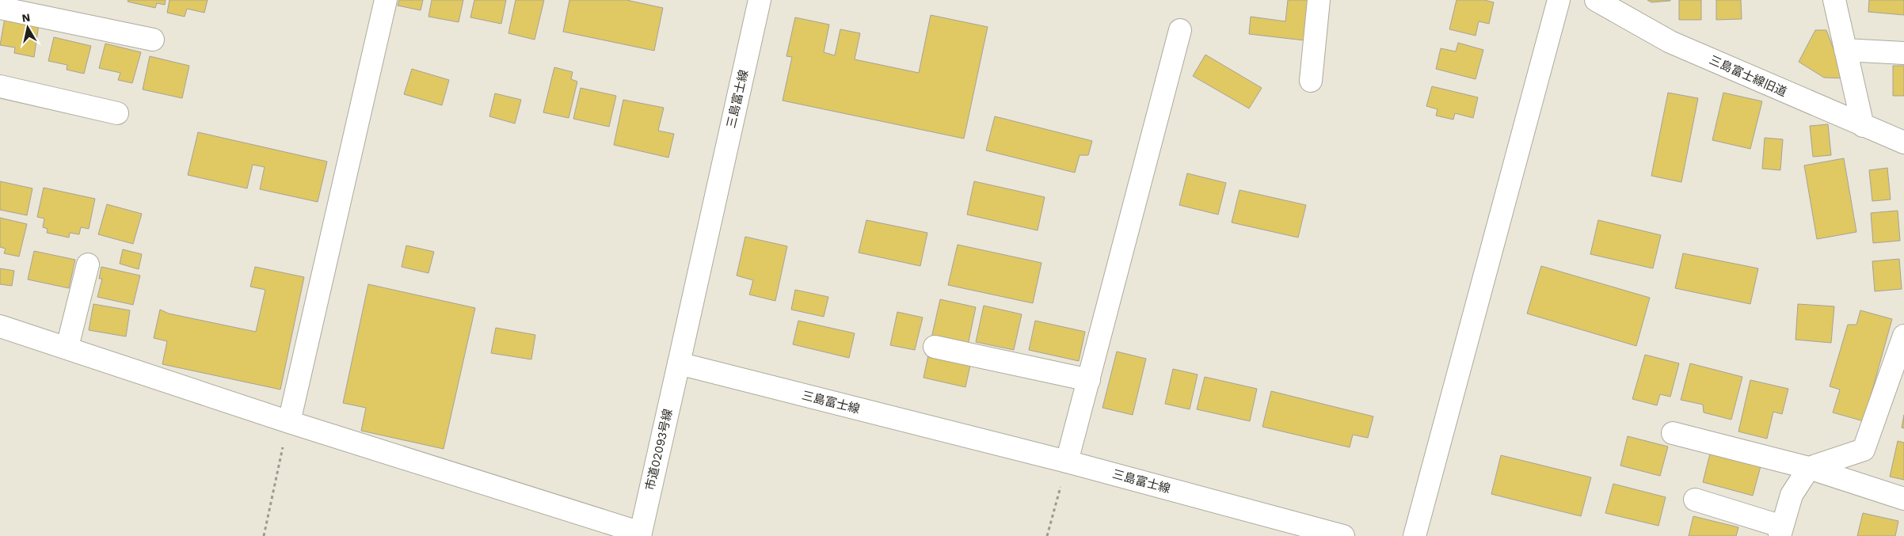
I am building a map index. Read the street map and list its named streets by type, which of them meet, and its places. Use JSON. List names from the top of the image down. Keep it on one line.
{"streets":{"street":["三島富士線旧道","三島富士線","市道02093号線"]},"crossings":[["三島富士線","市道02093号線"]],"north":"top"}
